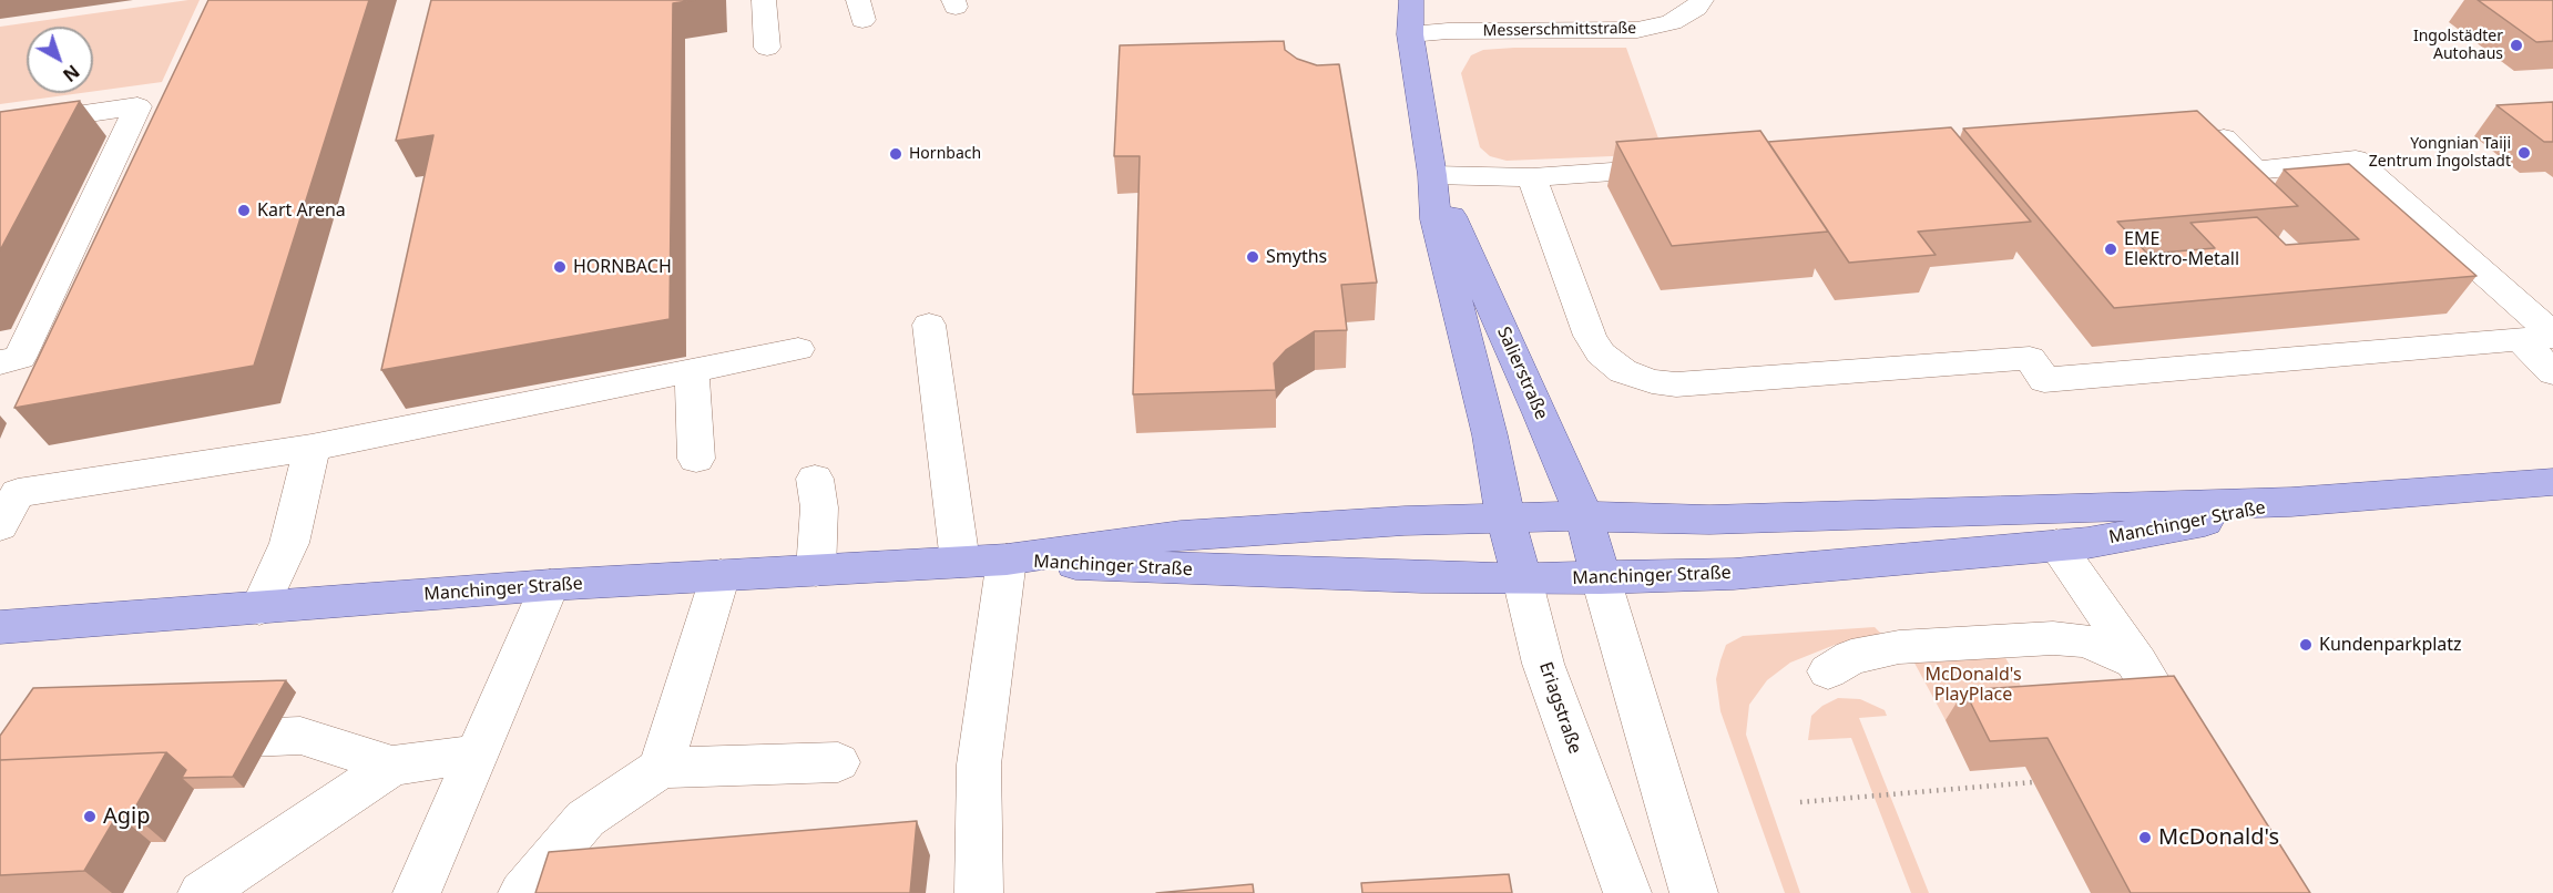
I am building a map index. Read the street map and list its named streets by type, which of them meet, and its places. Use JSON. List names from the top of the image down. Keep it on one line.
{"streets":{"main road":["Salierstraße","Manchinger Straße","Eriagstraße"],"street":["Messerschmittstraße"]},"crossings":[["Messerschmittstraße","Salierstraße"],["Salierstraße","Manchinger Straße"],["Salierstraße","Eriagstraße"],["Manchinger Straße","Eriagstraße"]],"parks":["McDonald's PlayPlace"],"places":["Ingolstädter Autohaus","Yongnian Taiji Zentrum Ingolstadt","Hornbach","Kart Arena","EME Elektro-Metall","Smyths","HORNBACH","Kundenparkplatz","Agip","McDonald's"],"north":"bottom right"}
